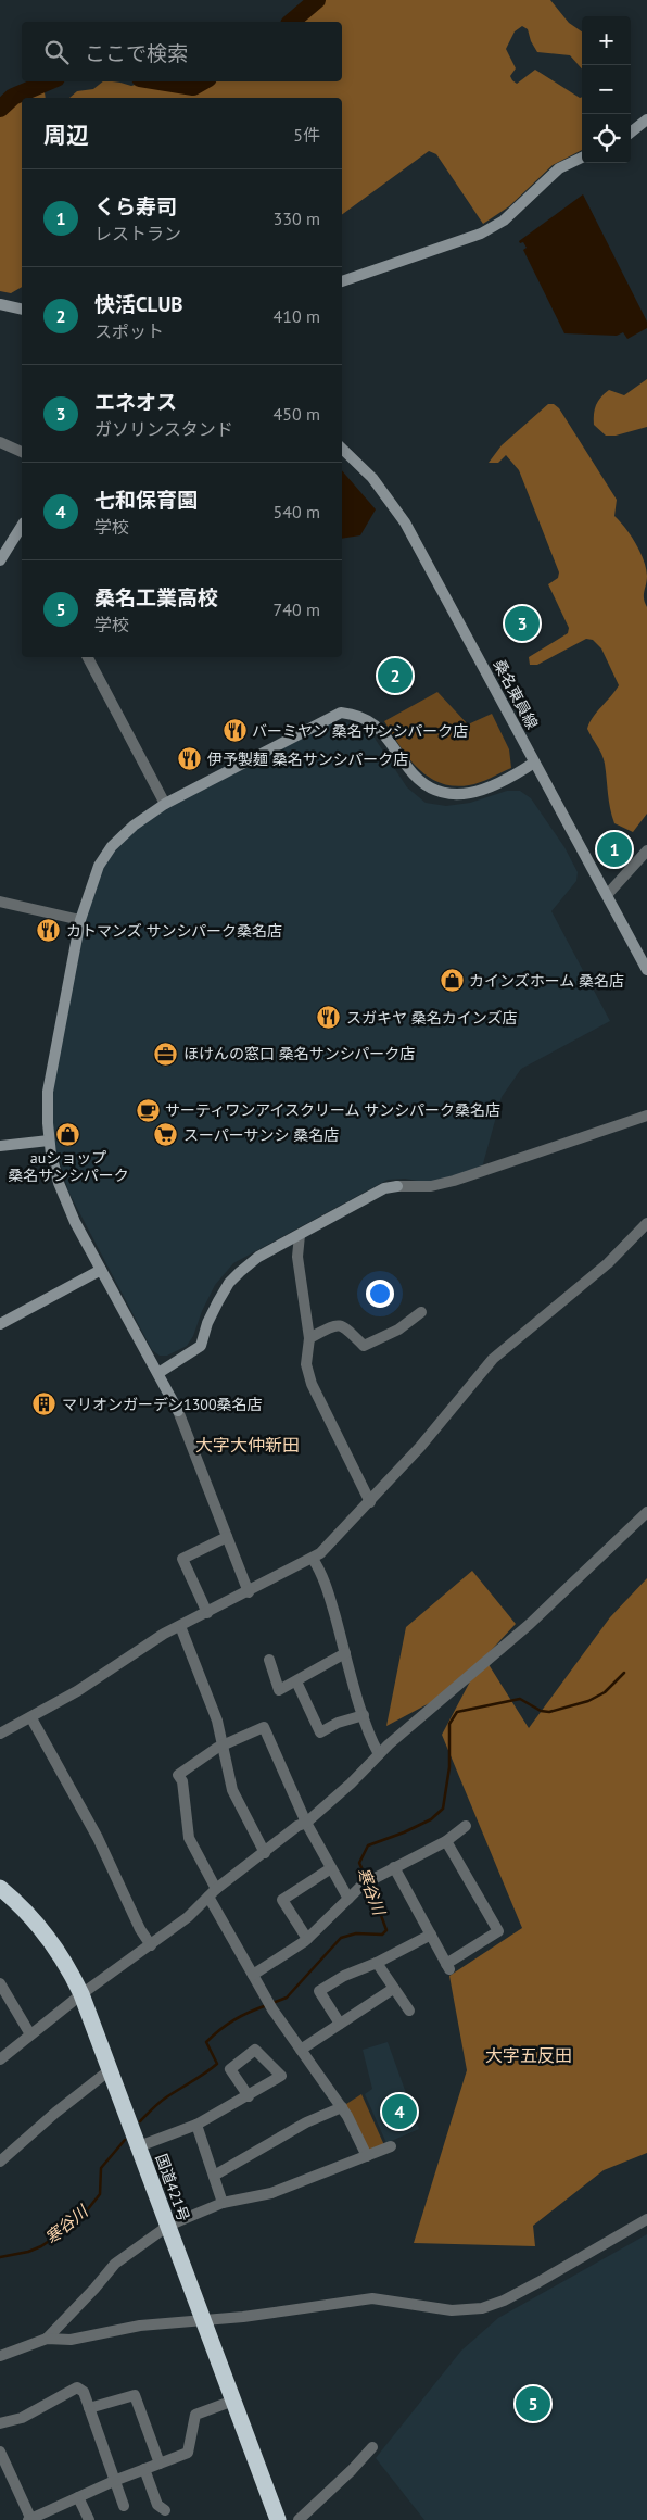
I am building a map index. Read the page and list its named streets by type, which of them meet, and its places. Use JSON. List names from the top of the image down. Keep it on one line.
{"streets":{"highway":["国道421号"],"street":["桑名東員線"]},"districts":["大字大仲新田","大字五反田"],"water":["寒谷川"],"places":{"restaurant":["バーミヤン 桑名サンシパーク店","伊予製麺 桑名サンシパーク店","カトマンズ サンシパーク桑名店","スガキヤ 桑名カインズ店"],"shop":["カインズホーム 桑名店","auショップ 桑名サンシパーク"],"office":["ほけんの窓口 桑名サンシパーク店"],"cafe":["サーティワンアイスクリーム サンシパーク桑名店"],"supermarket":["スーパーサンシ 桑名店"],"building":["マリオンガーデン1300桑名店"]},"page":{"map_buttons":["+","−"],"search":"ここで検索","heading":["周辺","5件"],"list":[{"mark":"1","name":"くら寿司","note":"レストラン","value":"330 m"},{"mark":"2","name":"快活CLUB","note":"スポット","value":"410 m"},{"mark":"3","name":"エネオス","note":"ガソリンスタンド","value":"450 m"},{"mark":"4","name":"七和保育園","note":"学校","value":"540 m"},{"mark":"5","name":"桑名工業高校","note":"学校","value":"740 m"}],"pins":["3","2","1","4","5"]}}
